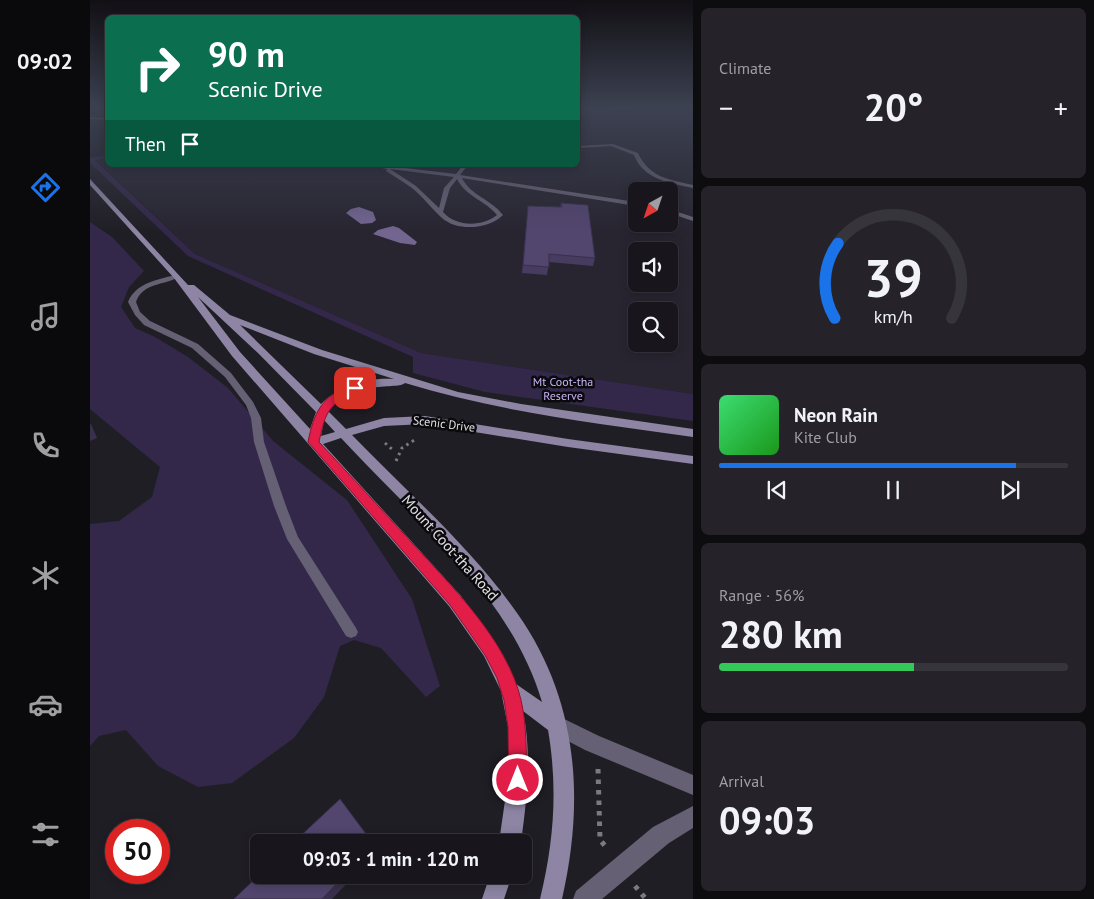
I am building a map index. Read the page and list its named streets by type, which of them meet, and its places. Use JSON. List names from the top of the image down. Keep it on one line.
{"streets":{"main road":["Scenic Drive","Mount Coot-tha Road"]},"crossings":[["Scenic Drive","Mount Coot-tha Road"]],"parks":["Mt Coot-tha Reserve"],"north":"bottom left","page":{"tabs":"09:02","tile":["Climate",["Range · 56%","280 km"],["Arrival","09:03"]],"turn":["90 m","Scenic Drive"],"heat":["−","20°","+"],"then":"Then","song":["Neon Rain","Kite Club"],"limit":"50","trip":"09:03 · 1 min · 120 m","gauge":["39","km/h"]}}
